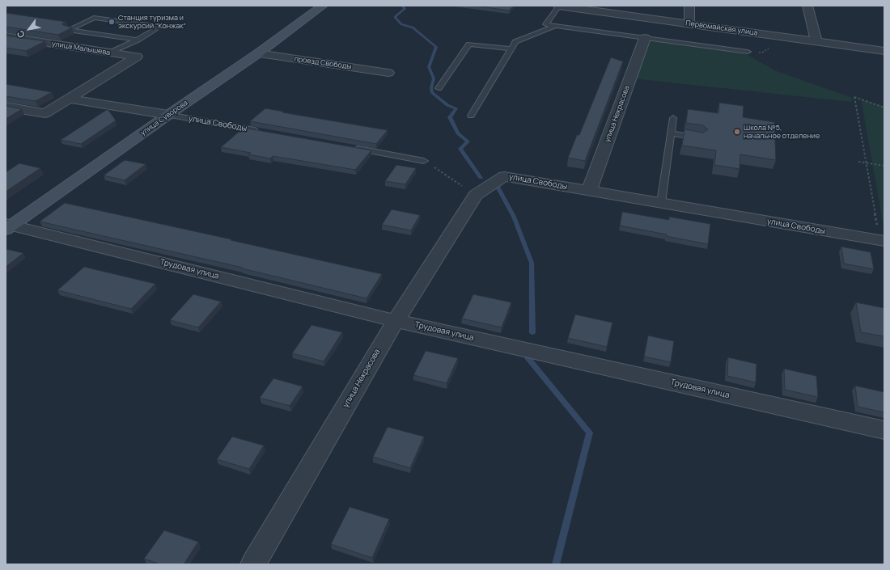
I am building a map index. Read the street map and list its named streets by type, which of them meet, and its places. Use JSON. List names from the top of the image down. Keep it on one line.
{"streets":{"main road":["улица Суворова"],"street":["Первомайская улица","улица Малышева","проезд Свободы","улица Некрасова","улица Свободы","Трудовая улица"]},"crossings":[["проезд Свободы","улица Суворова"],["улица Некрасова","улица Свободы"],["улица Некрасова","Трудовая улица"],["улица Суворова","улица Свободы"],["улица Суворова","Трудовая улица"]],"places":["Станция туризма и экскурсий \"Конжак\"","Школа №5, начальное отделение"],"north":"bottom left"}
